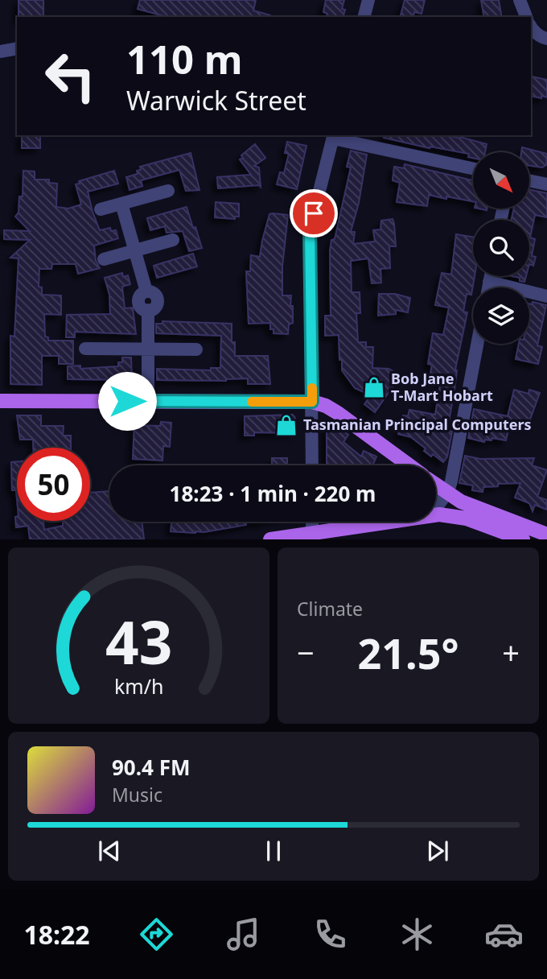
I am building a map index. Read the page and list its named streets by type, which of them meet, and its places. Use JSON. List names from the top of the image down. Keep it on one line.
{"places":{"shop":["Bob Jane T-Mart Hobart","Tasmanian Principal Computers"]},"north":"bottom right","page":{"turn":["110 m","Warwick Street"],"limit":"50","trip":"18:23 · 1 min · 220 m","tile":"Climate","heat":["−","21.5°","+"],"song":["90.4 FM","Music"],"tabs":"18:22","gauge":["43","km/h"]}}
